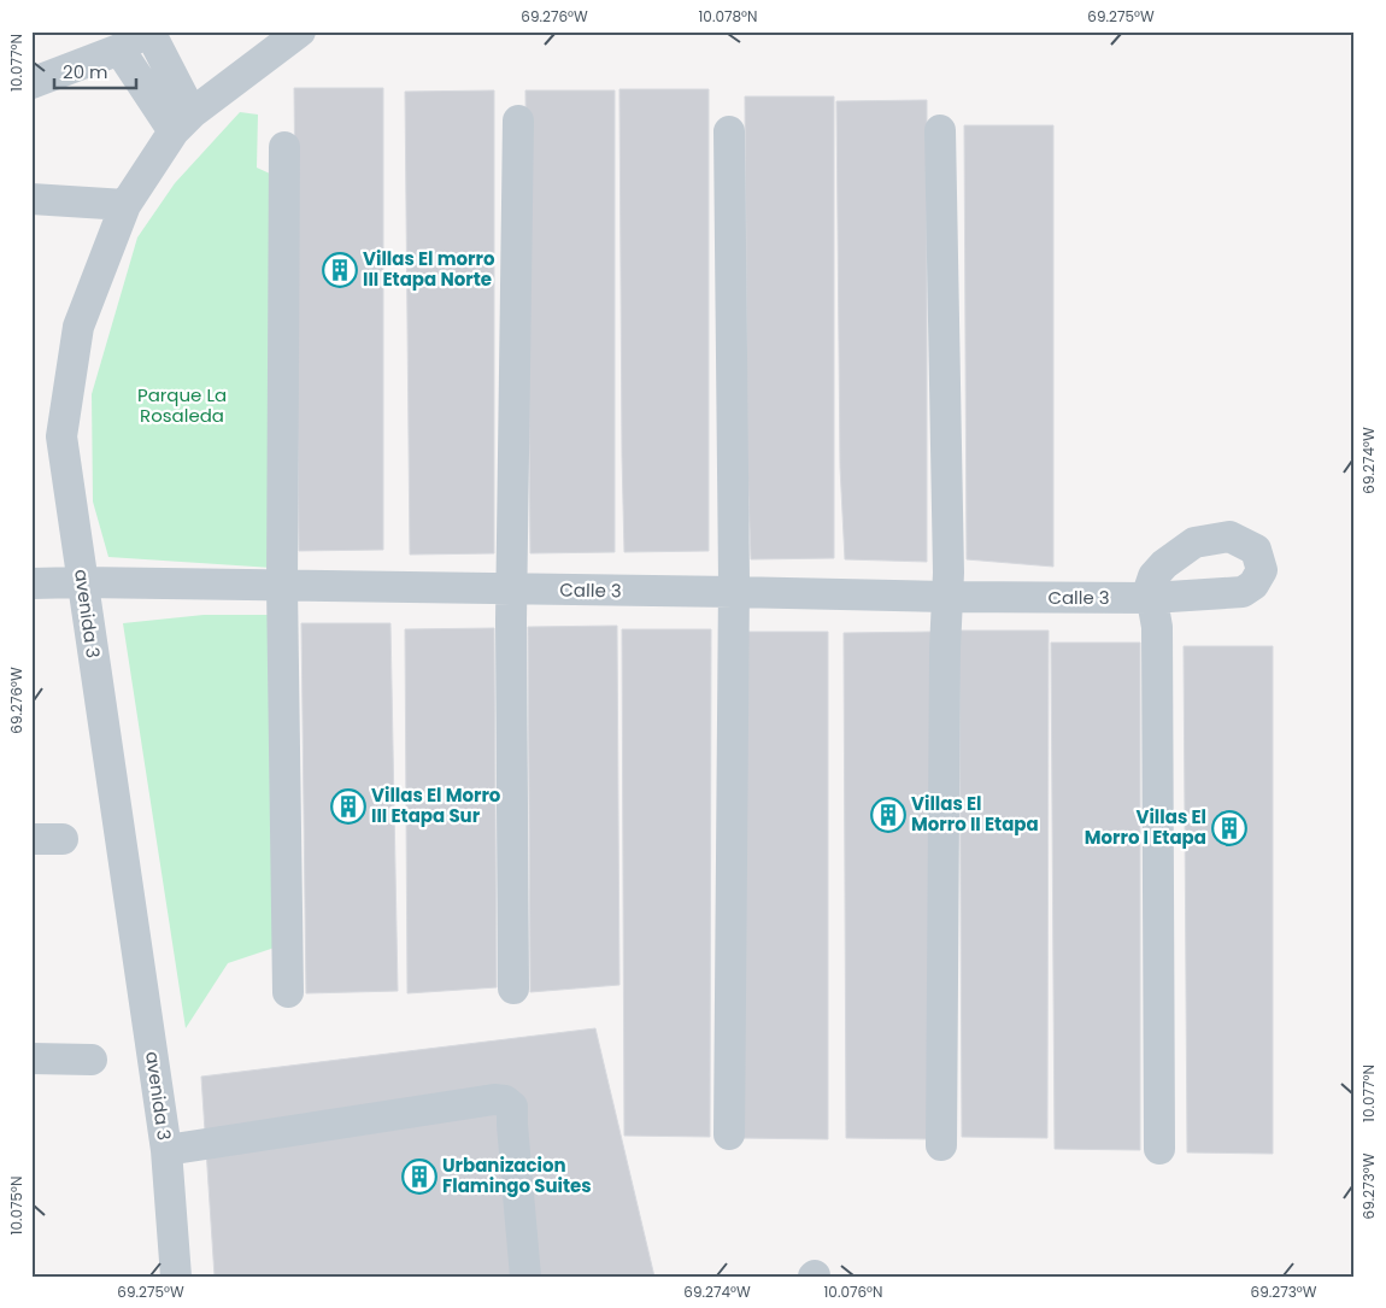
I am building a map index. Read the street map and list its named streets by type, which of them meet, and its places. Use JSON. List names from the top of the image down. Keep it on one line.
{"streets":{"street":["Calle 3","avenida 3"]},"crossings":[["Calle 3","avenida 3"]],"parks":["Parque La Rosaleda"],"places":{"building":["Villas El morro III Etapa Norte","Villas El Morro III Etapa Sur","Villas El Morro II Etapa","Villas El Morro I Etapa","Urbanizacion Flamingo Suites"]},"scale_bar":"20 m","coordinates":["69.276°W","10.078°N","69.275°W","10.077°N","69.274°W","69.273°W","10.075°N","10.076°N"]}
